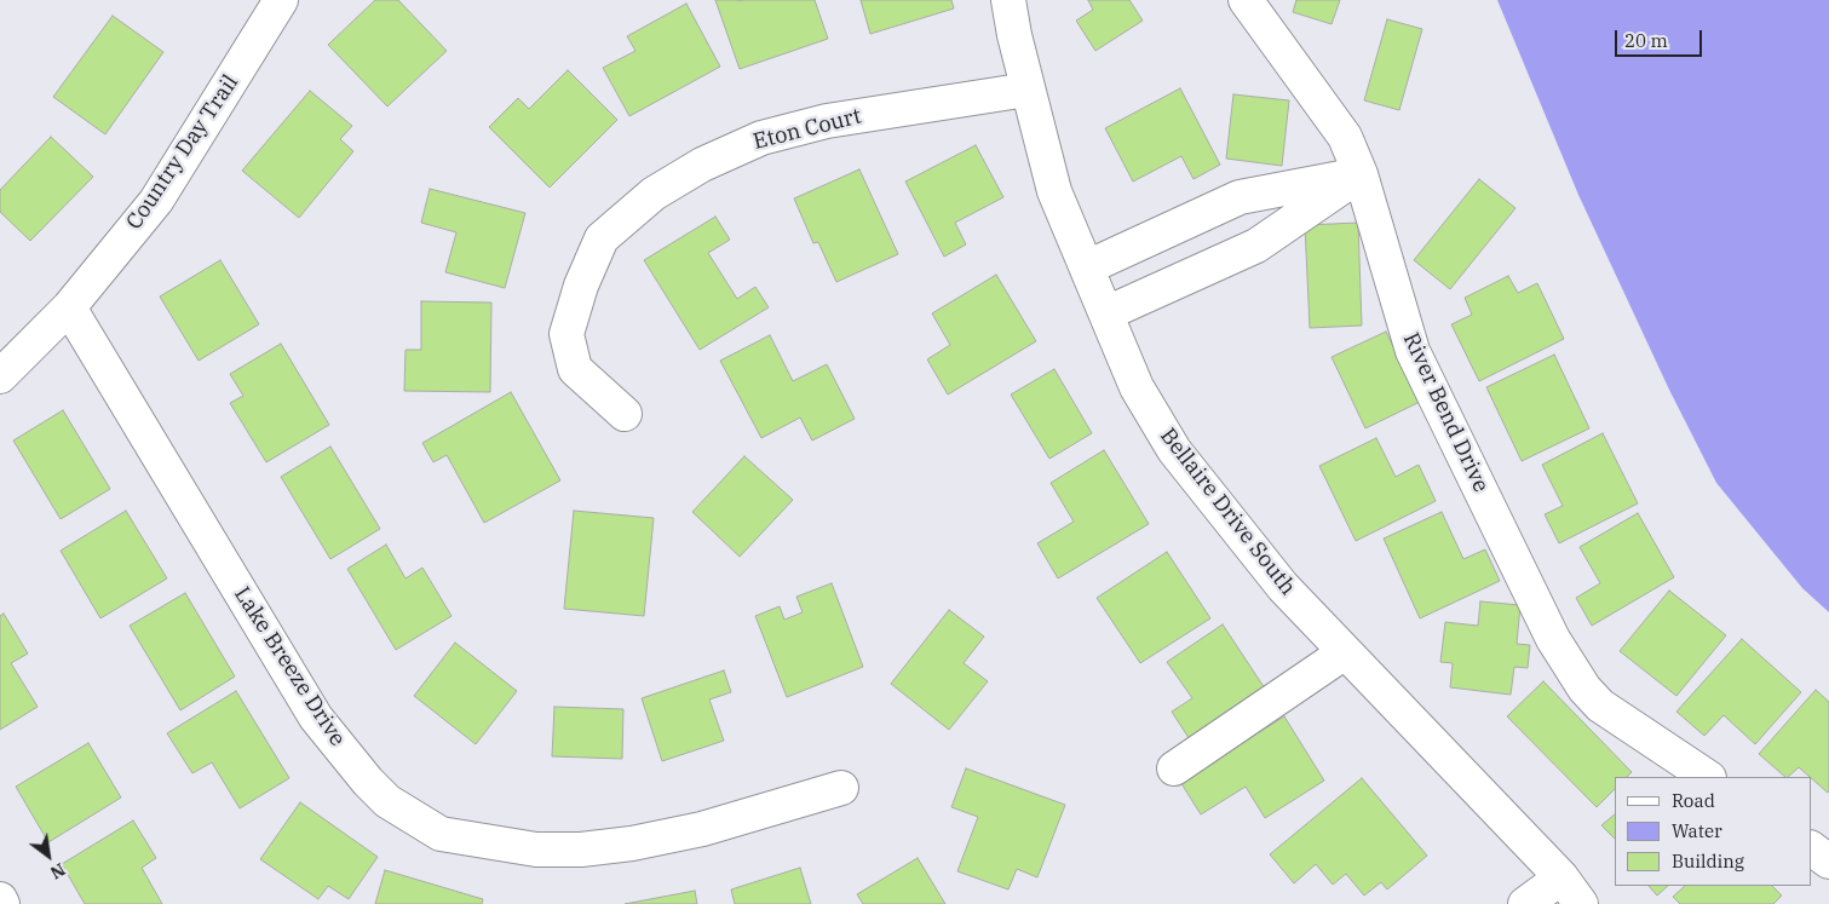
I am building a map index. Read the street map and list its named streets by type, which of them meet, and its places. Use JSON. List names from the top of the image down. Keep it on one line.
{"streets":{"street":["Eton Court","Country Day Trail","River Bend Drive","Bellaire Drive South","Lake Breeze Drive"]},"crossings":[["Eton Court","Bellaire Drive South"],["Country Day Trail","Lake Breeze Drive"]],"legend":["Road","Water","Building"],"scale_bar":"20 m","north":"bottom right"}
